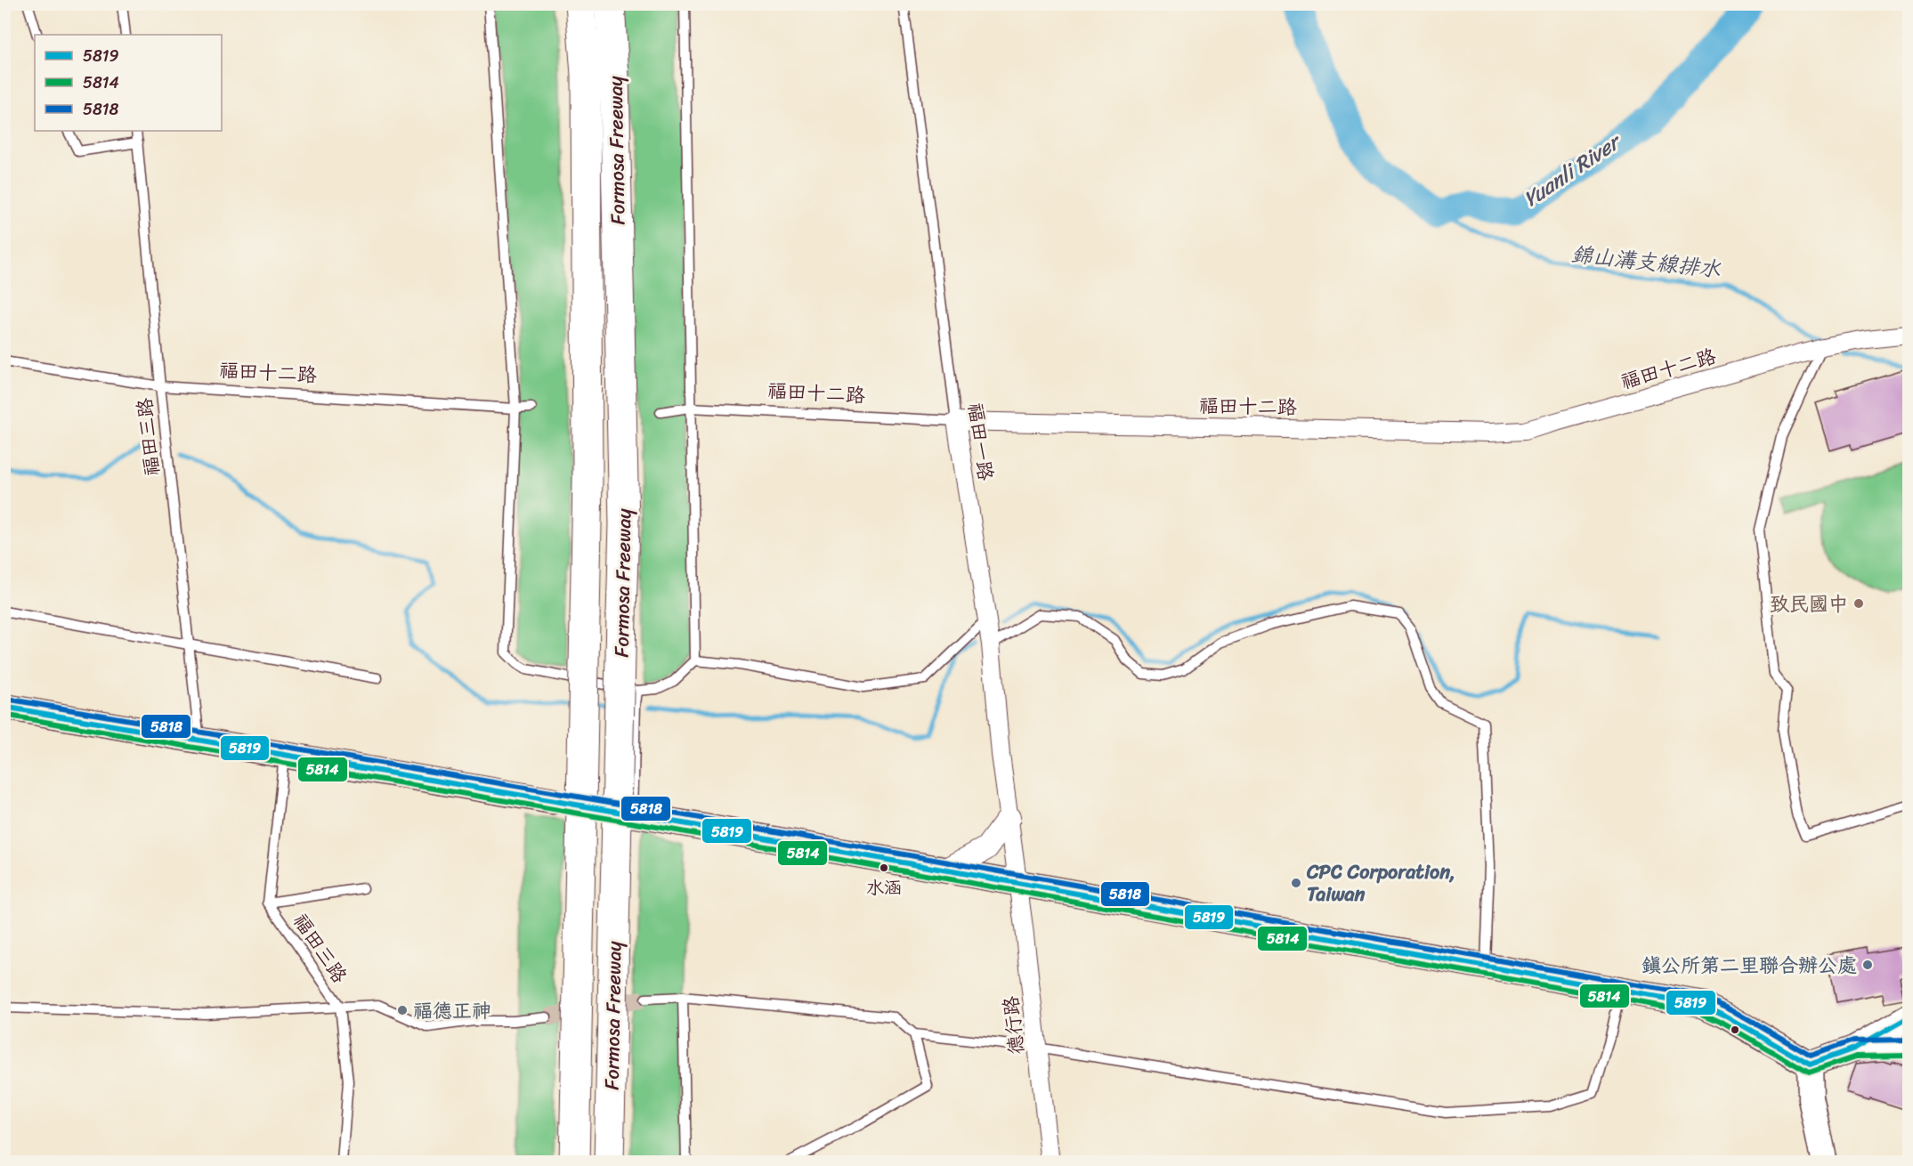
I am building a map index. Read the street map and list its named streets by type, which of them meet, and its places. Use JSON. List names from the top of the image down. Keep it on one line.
{"streets":{"highway":["Formosa Freeway"],"street":["福田十二路","福田一路","德行路"],"lane":["福田三路"]},"crossings":[["福田十二路","福田三路"],["福田十二路","福田一路"],["福田一路","德行路"]],"water":["Yuanli River","錦山溝支線排水"],"places":["致民國中","水涵","CPC Corporation, Taiwan","鎮公所第二里聯合辦公處","福德正神"],"lines":["transit line 5818","transit line 5819","transit line 5814"],"legend":["5819","5814","5818"]}
